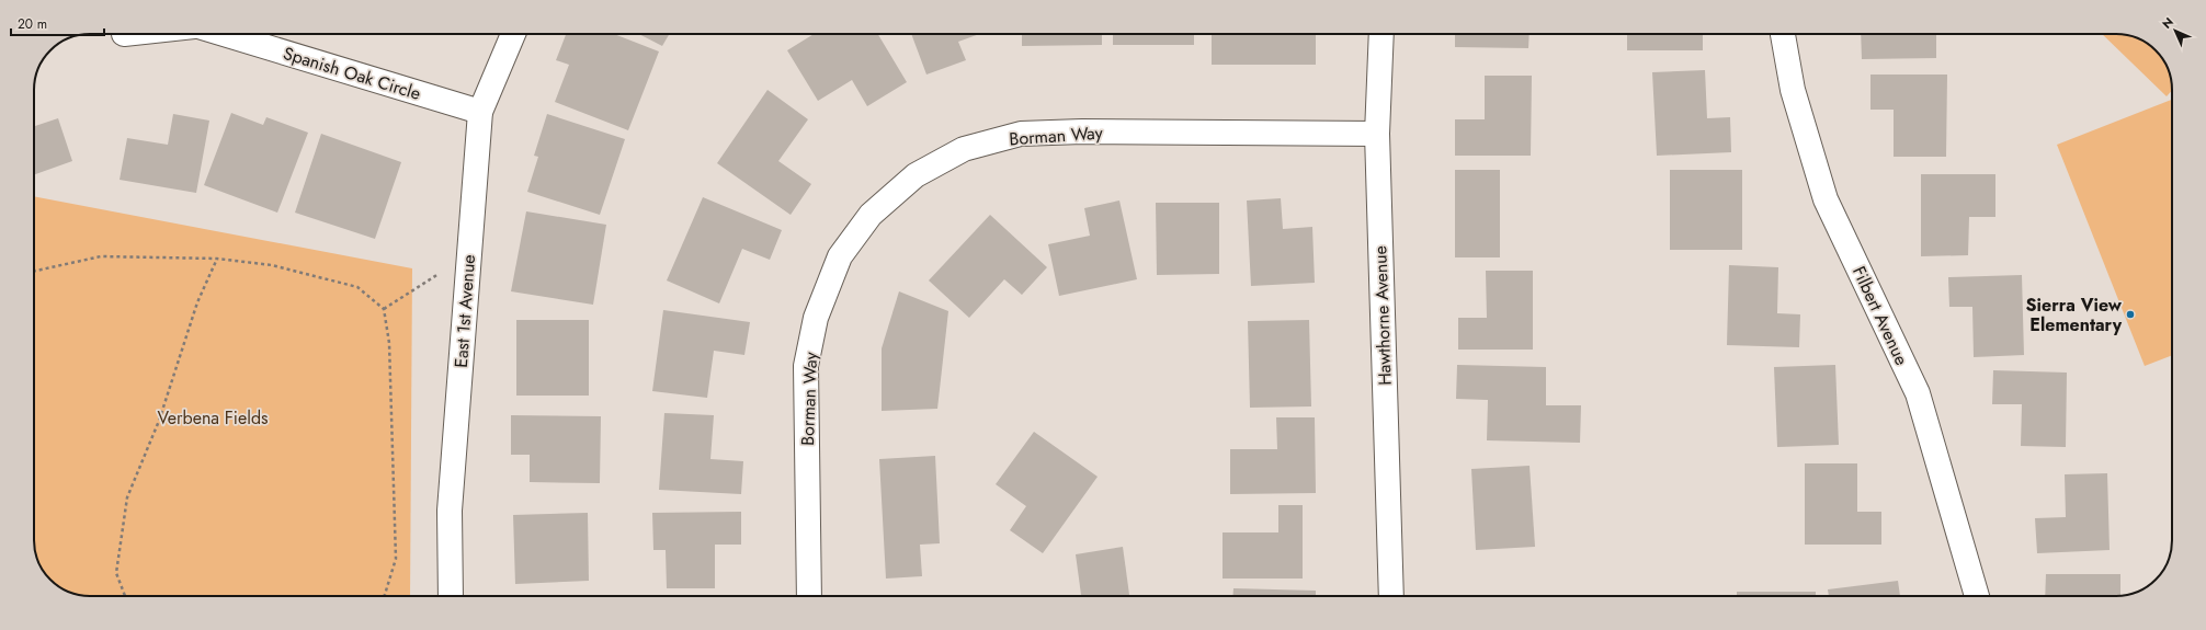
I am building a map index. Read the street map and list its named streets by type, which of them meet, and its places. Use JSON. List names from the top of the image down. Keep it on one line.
{"streets":{"street":["Spanish Oak Circle","Borman Way","East 1st Avenue","Hawthorne Avenue","Filbert Avenue"]},"crossings":[["Spanish Oak Circle","East 1st Avenue"],["Borman Way","Hawthorne Avenue"]],"parks":["Verbena Fields"],"places":["Sierra View Elementary"],"scale_bar":"20 m","north":"top left"}
